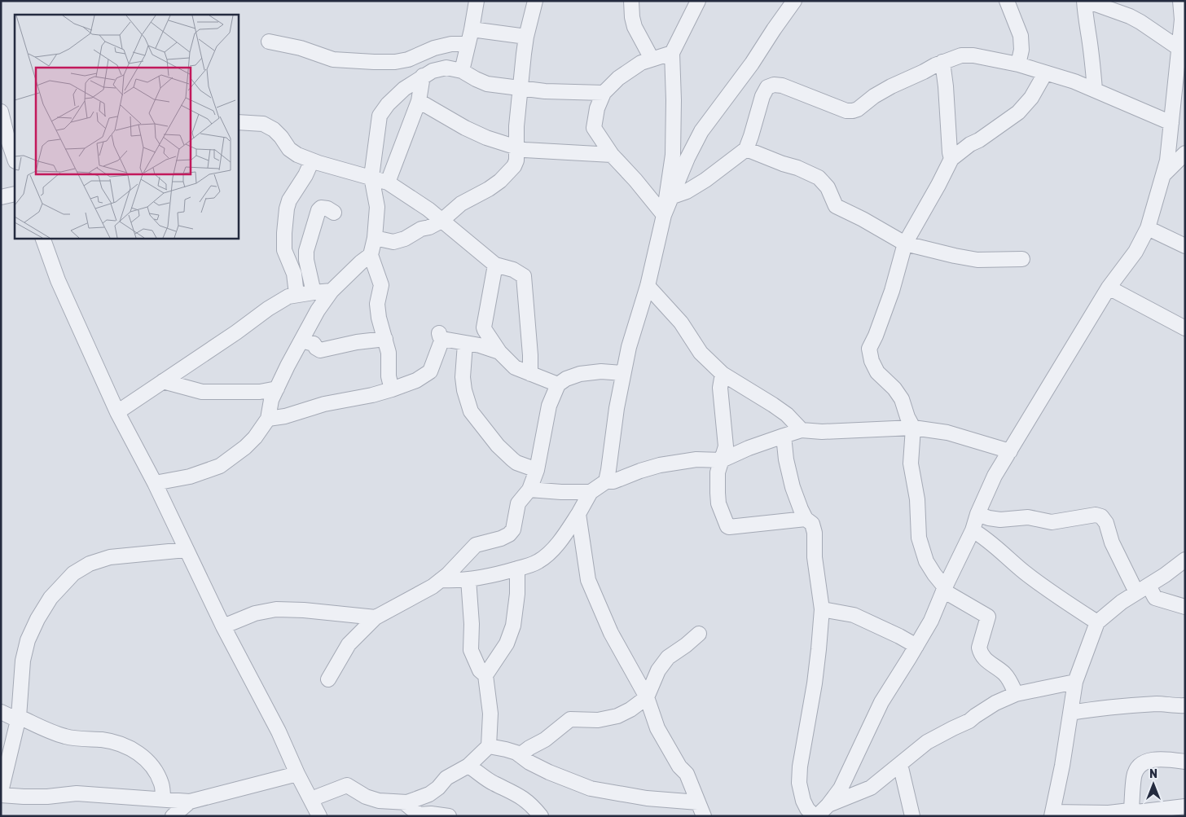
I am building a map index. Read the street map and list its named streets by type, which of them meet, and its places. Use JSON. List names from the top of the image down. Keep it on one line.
{"north":"top"}
